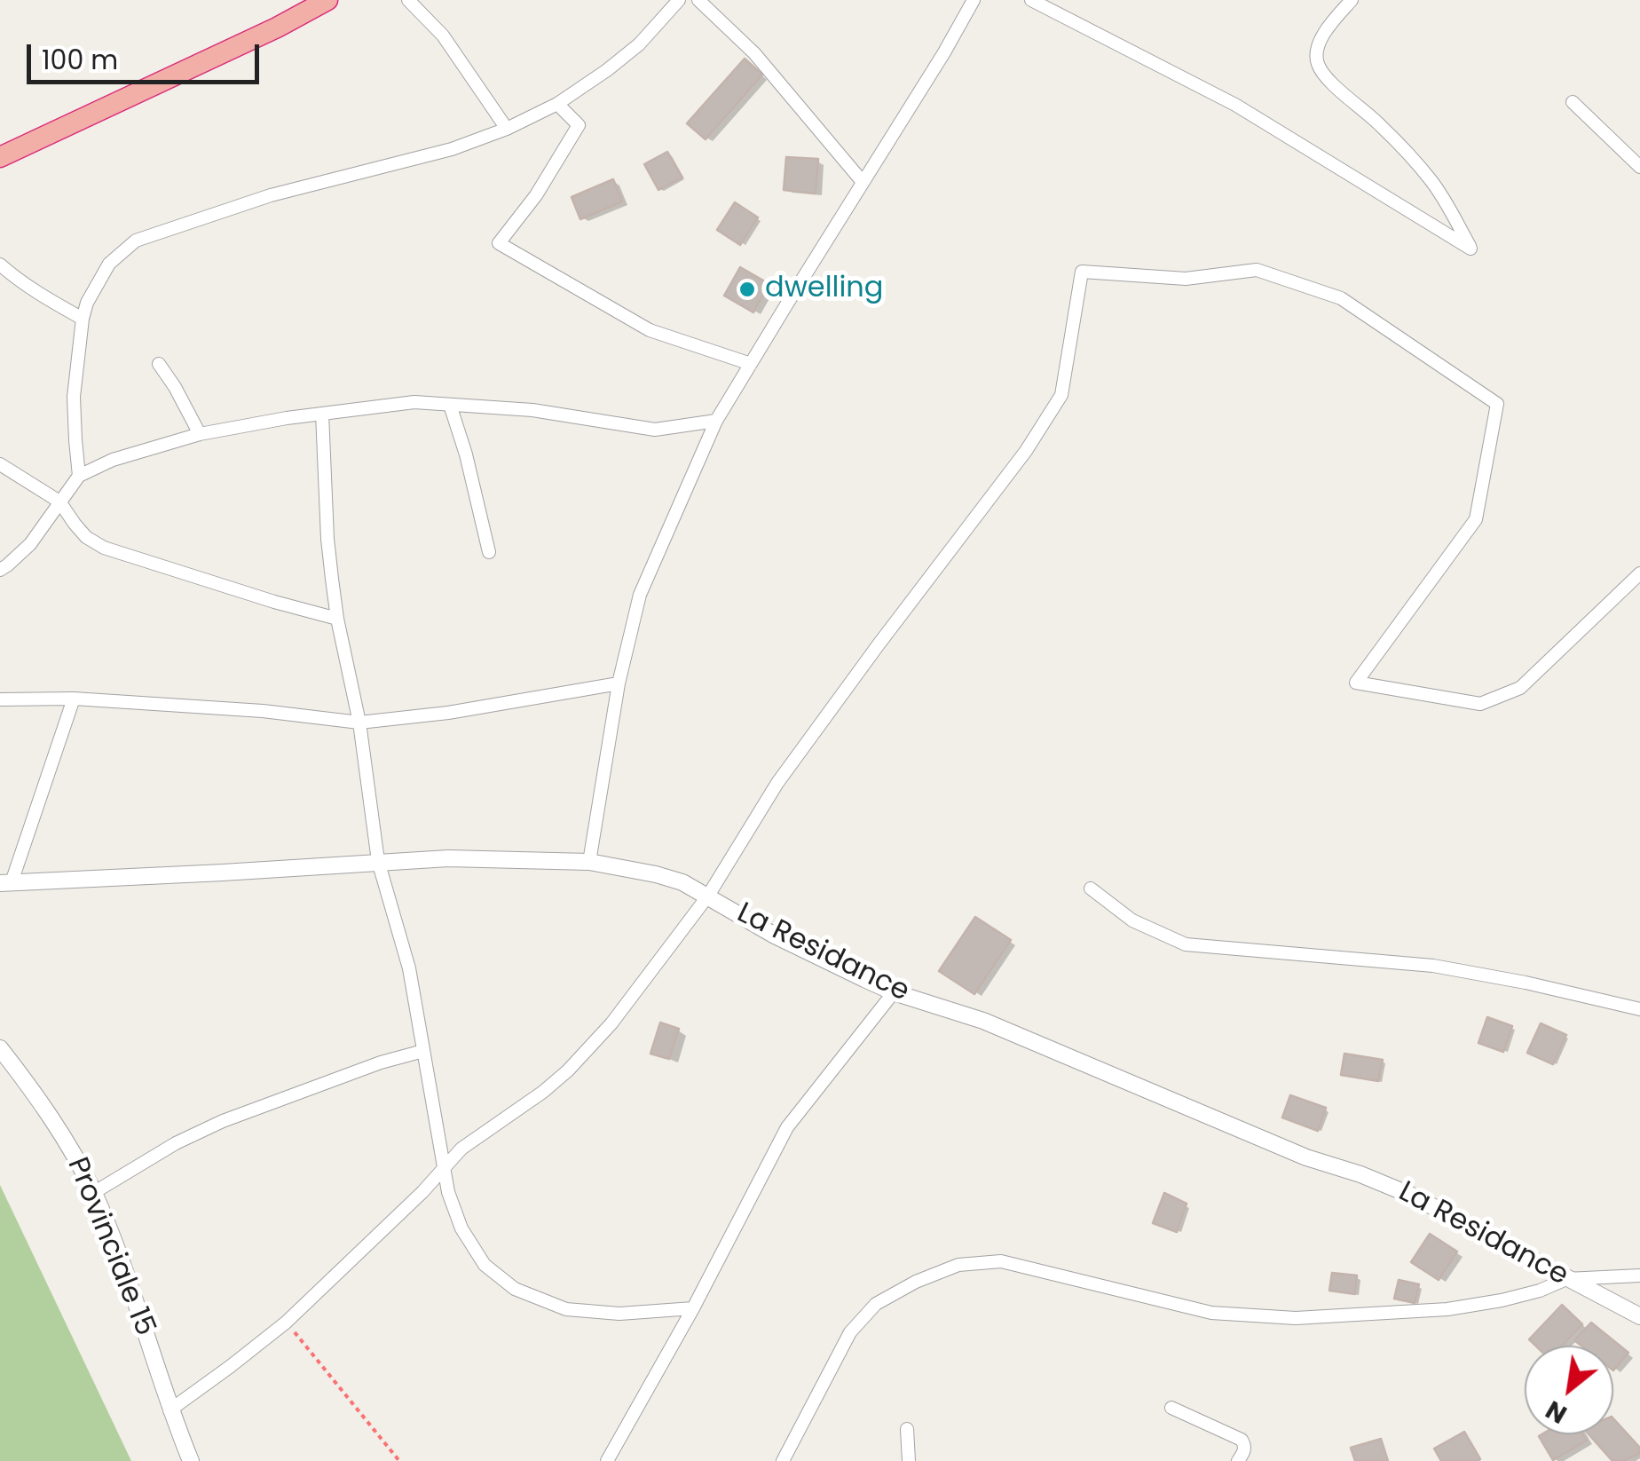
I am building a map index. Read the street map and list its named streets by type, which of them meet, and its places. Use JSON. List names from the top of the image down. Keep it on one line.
{"streets":{"street":["La Residance","Provinciale 15"]},"places":["dwelling"],"scale_bar":"100 m","north":"bottom left"}
